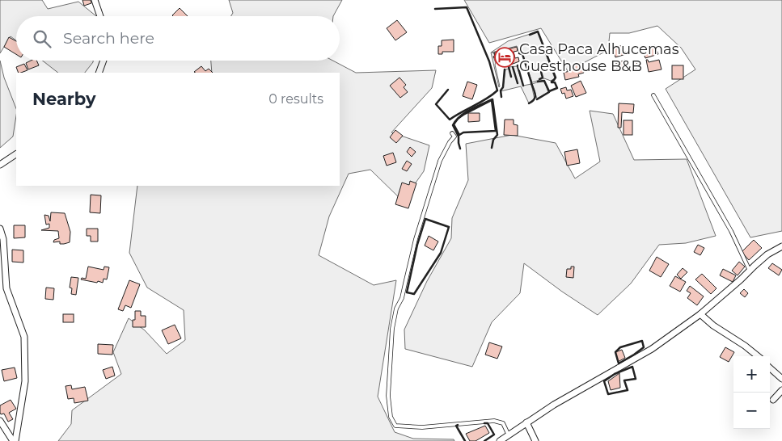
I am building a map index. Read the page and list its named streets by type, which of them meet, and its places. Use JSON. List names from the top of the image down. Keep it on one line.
{"places":{"hotel":["Casa Paca Alhucemas Guesthouse B&B"]},"page":{"search":"Search here","heading":["Nearby","0 results"],"map_buttons":["+","−"]}}
